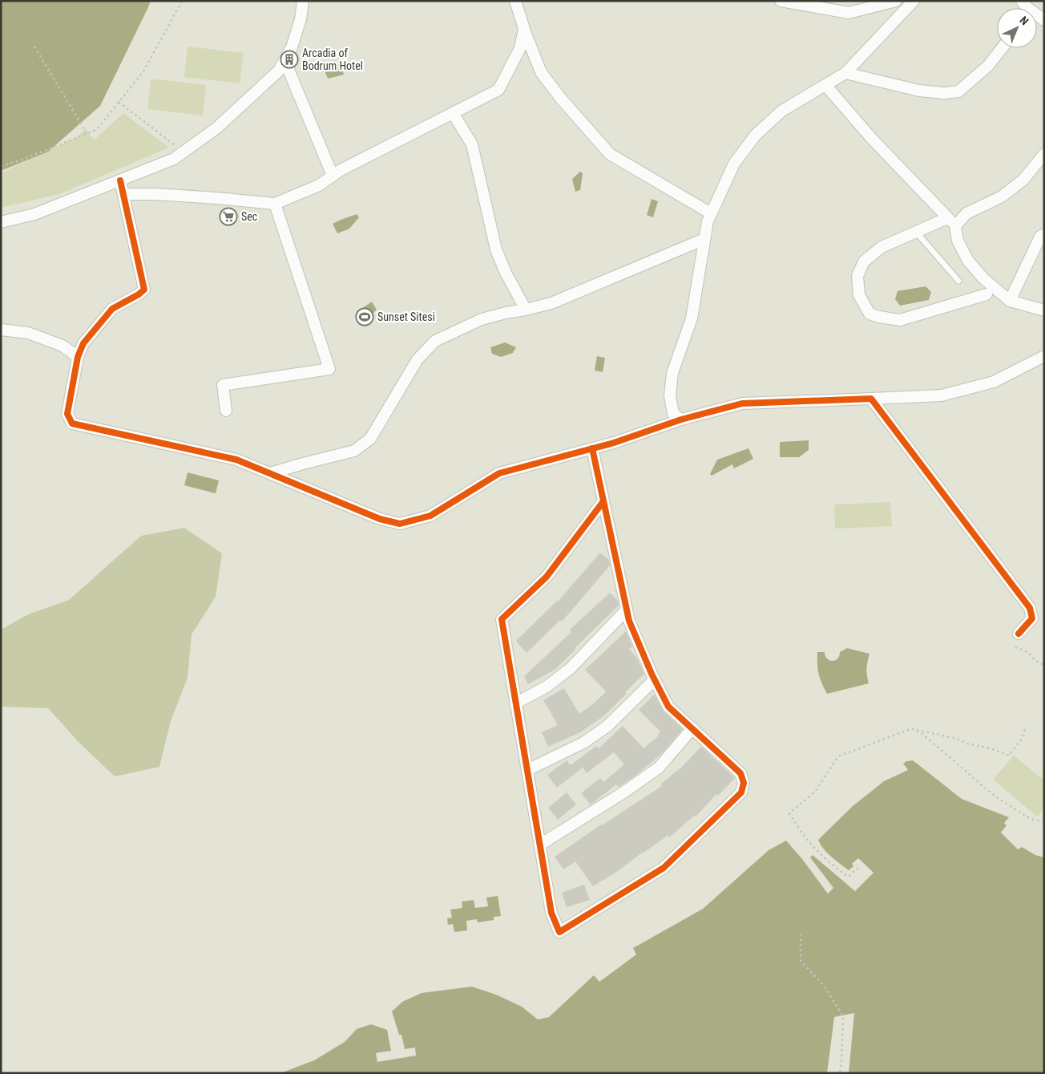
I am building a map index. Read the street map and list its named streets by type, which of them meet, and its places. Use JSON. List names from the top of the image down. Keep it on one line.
{"places":{"building":["Arcadia of Bodrum Hotel"],"supermarket":["Sec"],"sports":["Sunset Sitesi"]},"north":"top right"}
